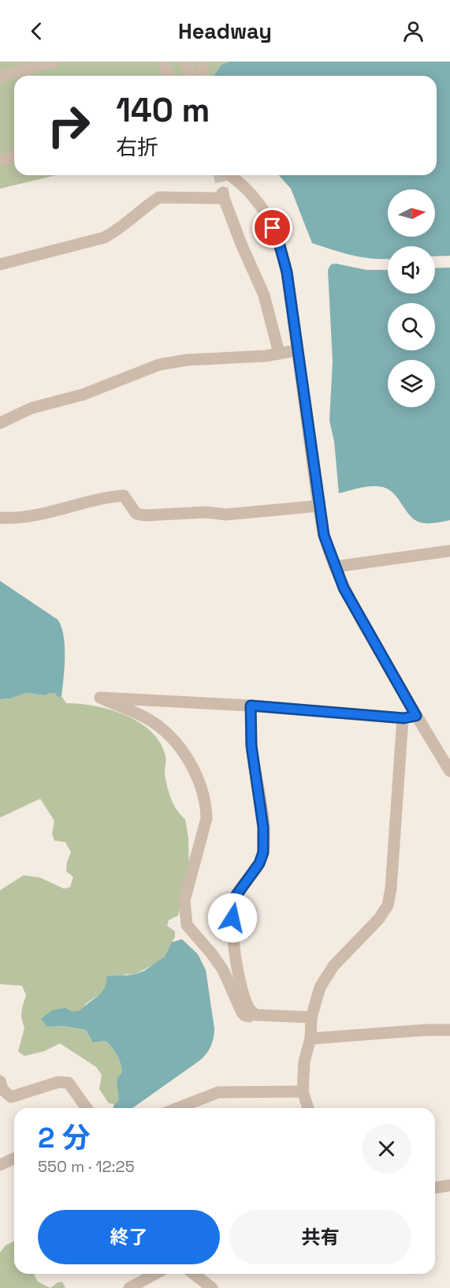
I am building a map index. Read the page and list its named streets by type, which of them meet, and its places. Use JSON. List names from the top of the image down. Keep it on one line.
{"north":"right","page":{"header":"Headway","turn":["140 m","右折"],"heading":["2 分","550 m · 12:25"],"buttons":["終了","共有"]}}
